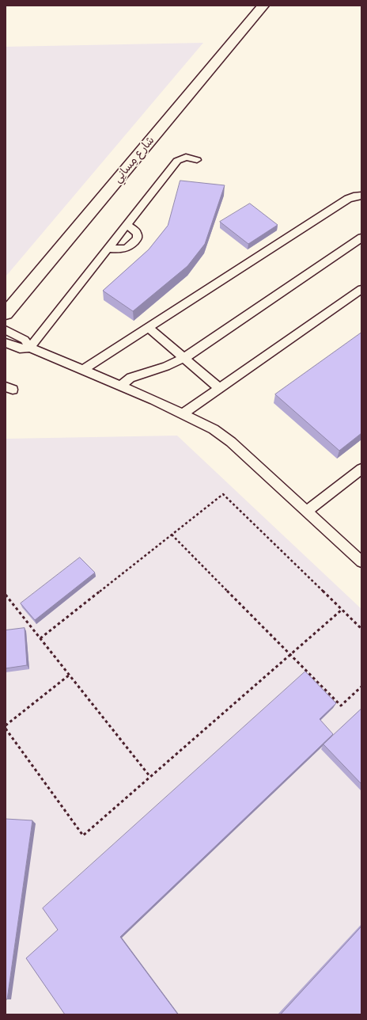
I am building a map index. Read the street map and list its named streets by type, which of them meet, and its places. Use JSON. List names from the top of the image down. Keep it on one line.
{"streets":{"street":["شارع مِسانِي"]}}
